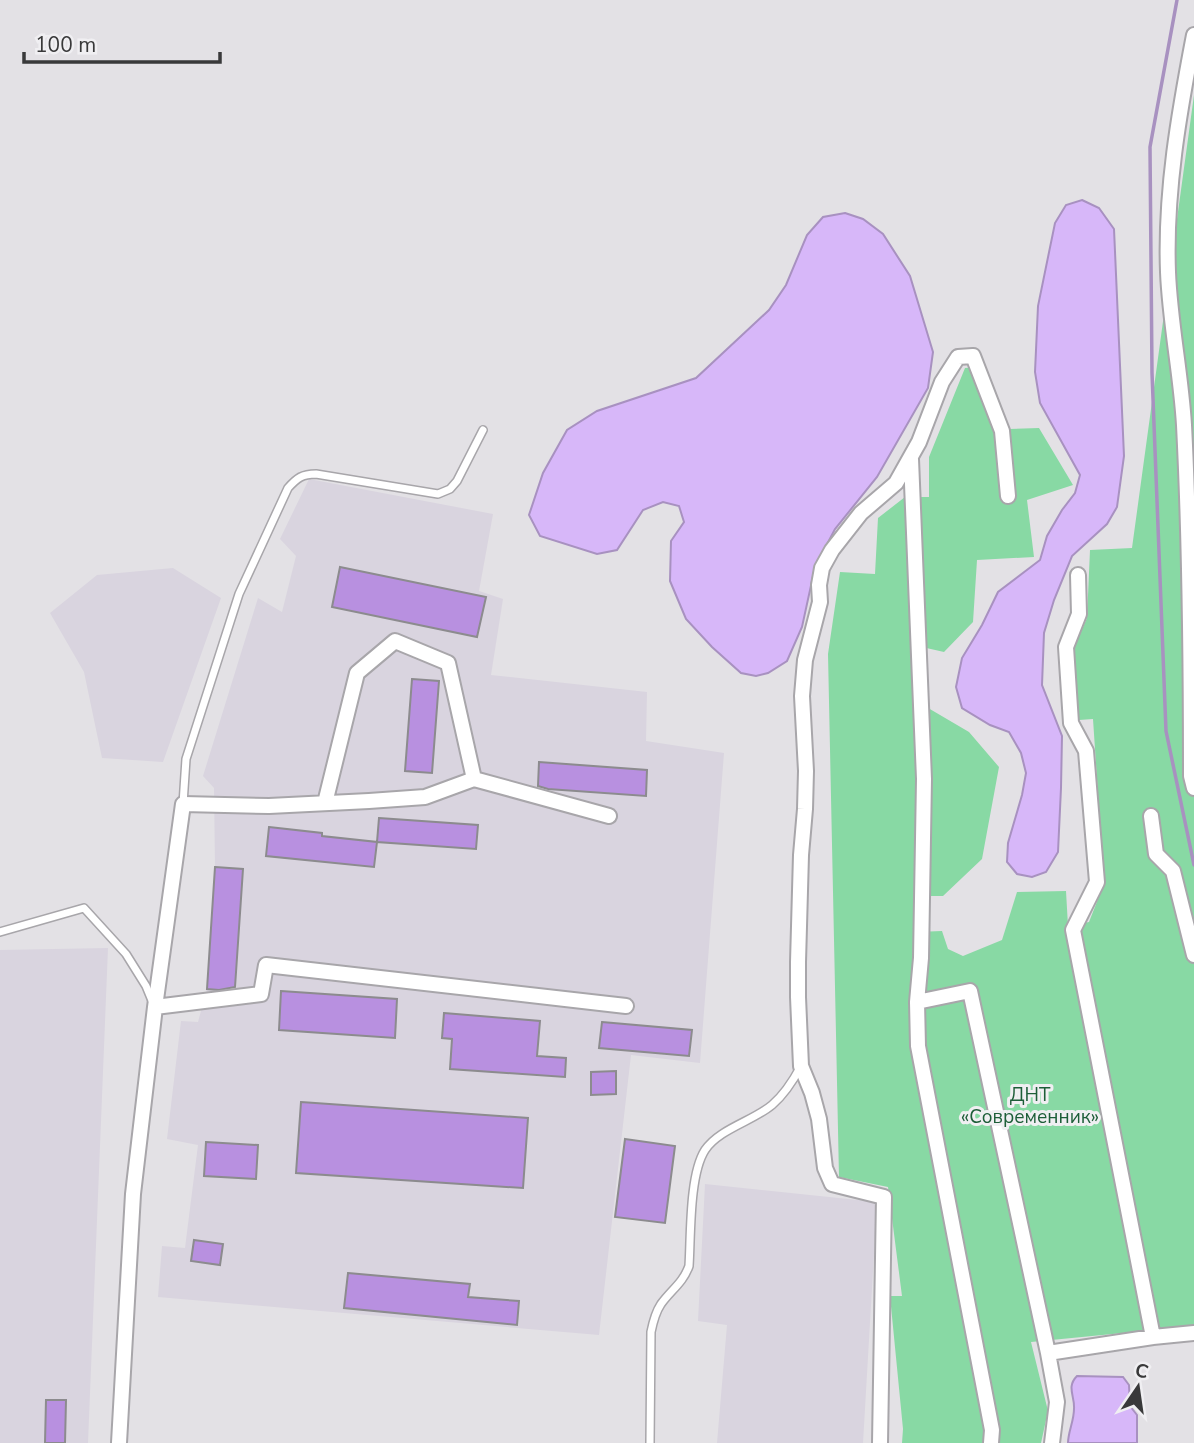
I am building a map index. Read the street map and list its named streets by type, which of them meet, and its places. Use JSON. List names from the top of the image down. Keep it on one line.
{"parks":["ДНТ «Современник»"],"scale_bar":"100 m","north":"top"}
